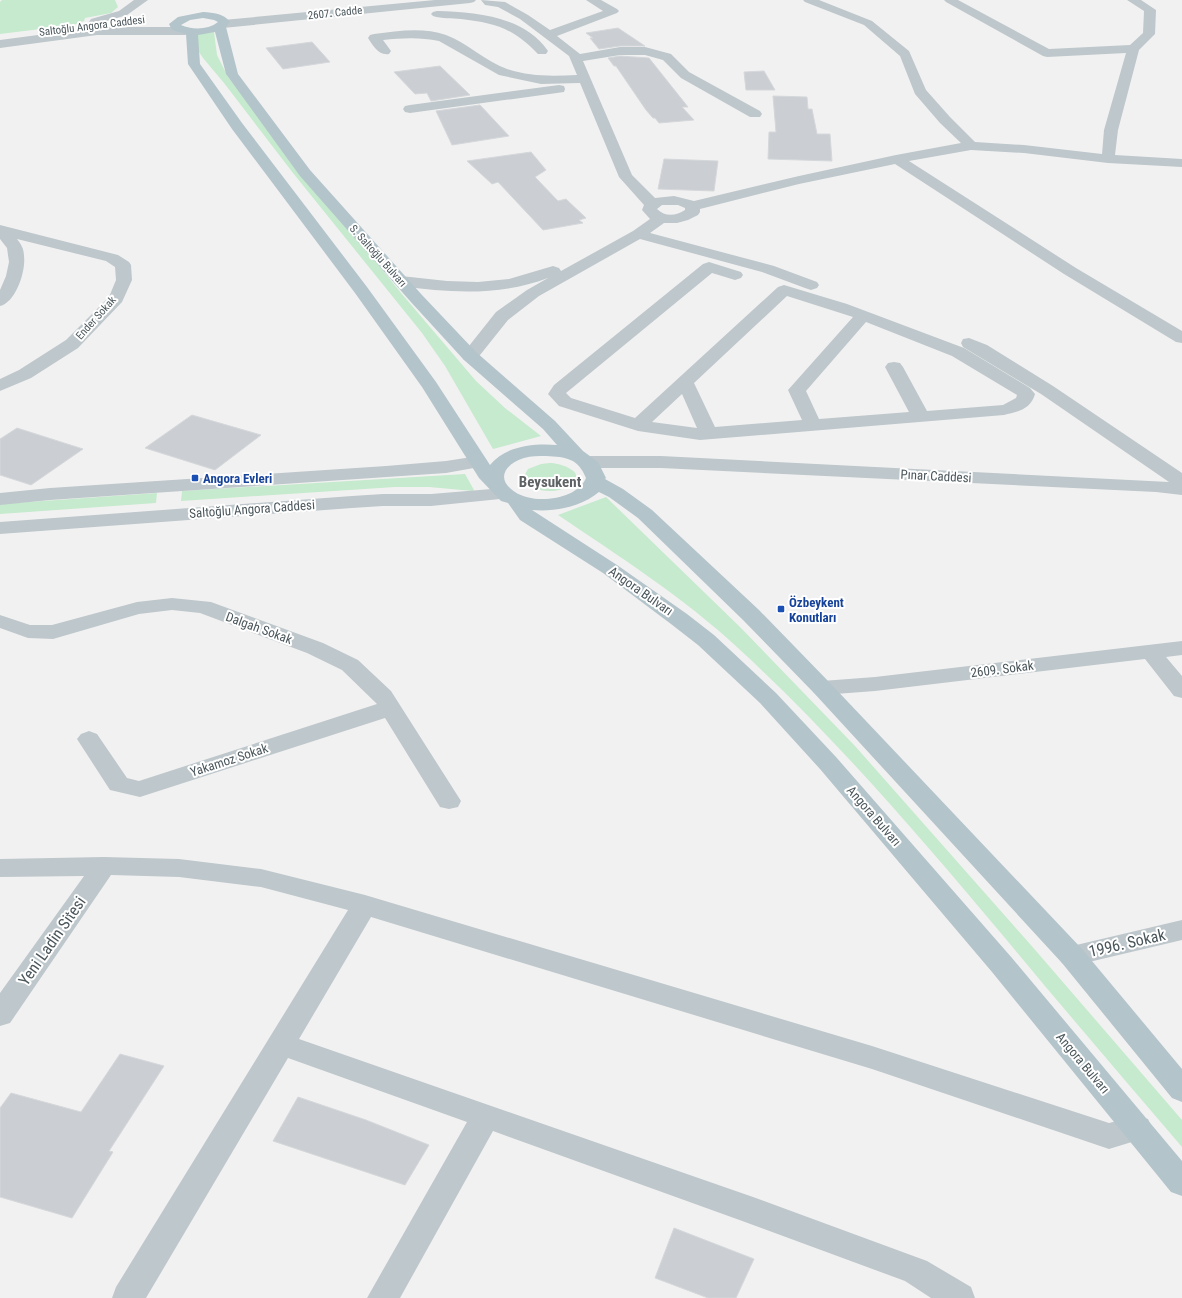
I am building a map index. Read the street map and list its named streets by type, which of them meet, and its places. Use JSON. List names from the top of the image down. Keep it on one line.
{"streets":{"main road":["S. Saltoğlu Bulvarı","Angora Bulvarı"],"street":["2607. Cadde","Saltoğlu Angora Caddesi","Ender Sokak","Pınar Caddesi","Dalgah Sokak","2609. Sokak","Yakamoz Sokak","Yeni Ladin Sitesi","1996. Sokak"]},"crossings":[["2607. Cadde","S. Saltoğlu Bulvarı"],["Saltoğlu Angora Caddesi","Angora Bulvarı"],["S. Saltoğlu Bulvarı","Pınar Caddesi"],["Dalgah Sokak","Yakamoz Sokak"]],"districts":["Beysukent"],"places":{"transit":["Angora Evleri","Özbeykent Konutları"]}}
